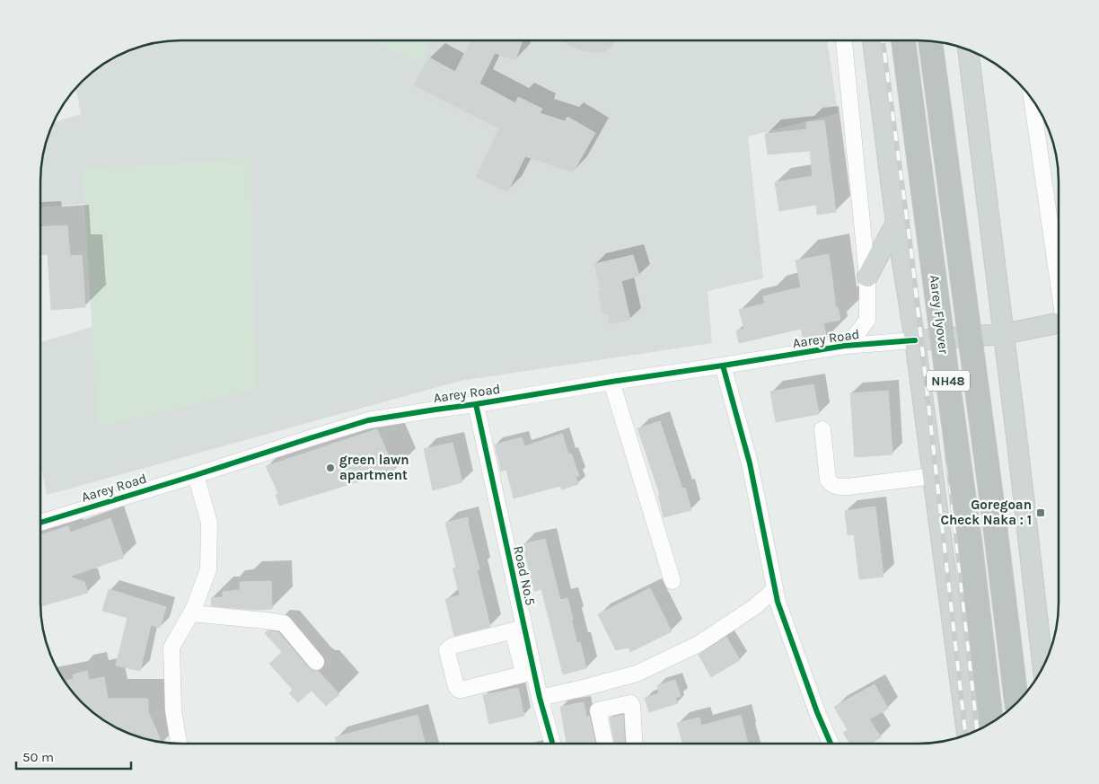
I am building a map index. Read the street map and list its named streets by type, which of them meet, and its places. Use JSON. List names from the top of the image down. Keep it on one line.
{"streets":{"highway":["Aarey Flyover","NH48"],"street":["Aarey Road","Road No.5"]},"crossings":[["Aarey Road","Road No.5"]],"places":{"other":["green lawn apartment"],"transit":["Goregoan Check Naka : 1"]},"scale_bar":"50 m"}
